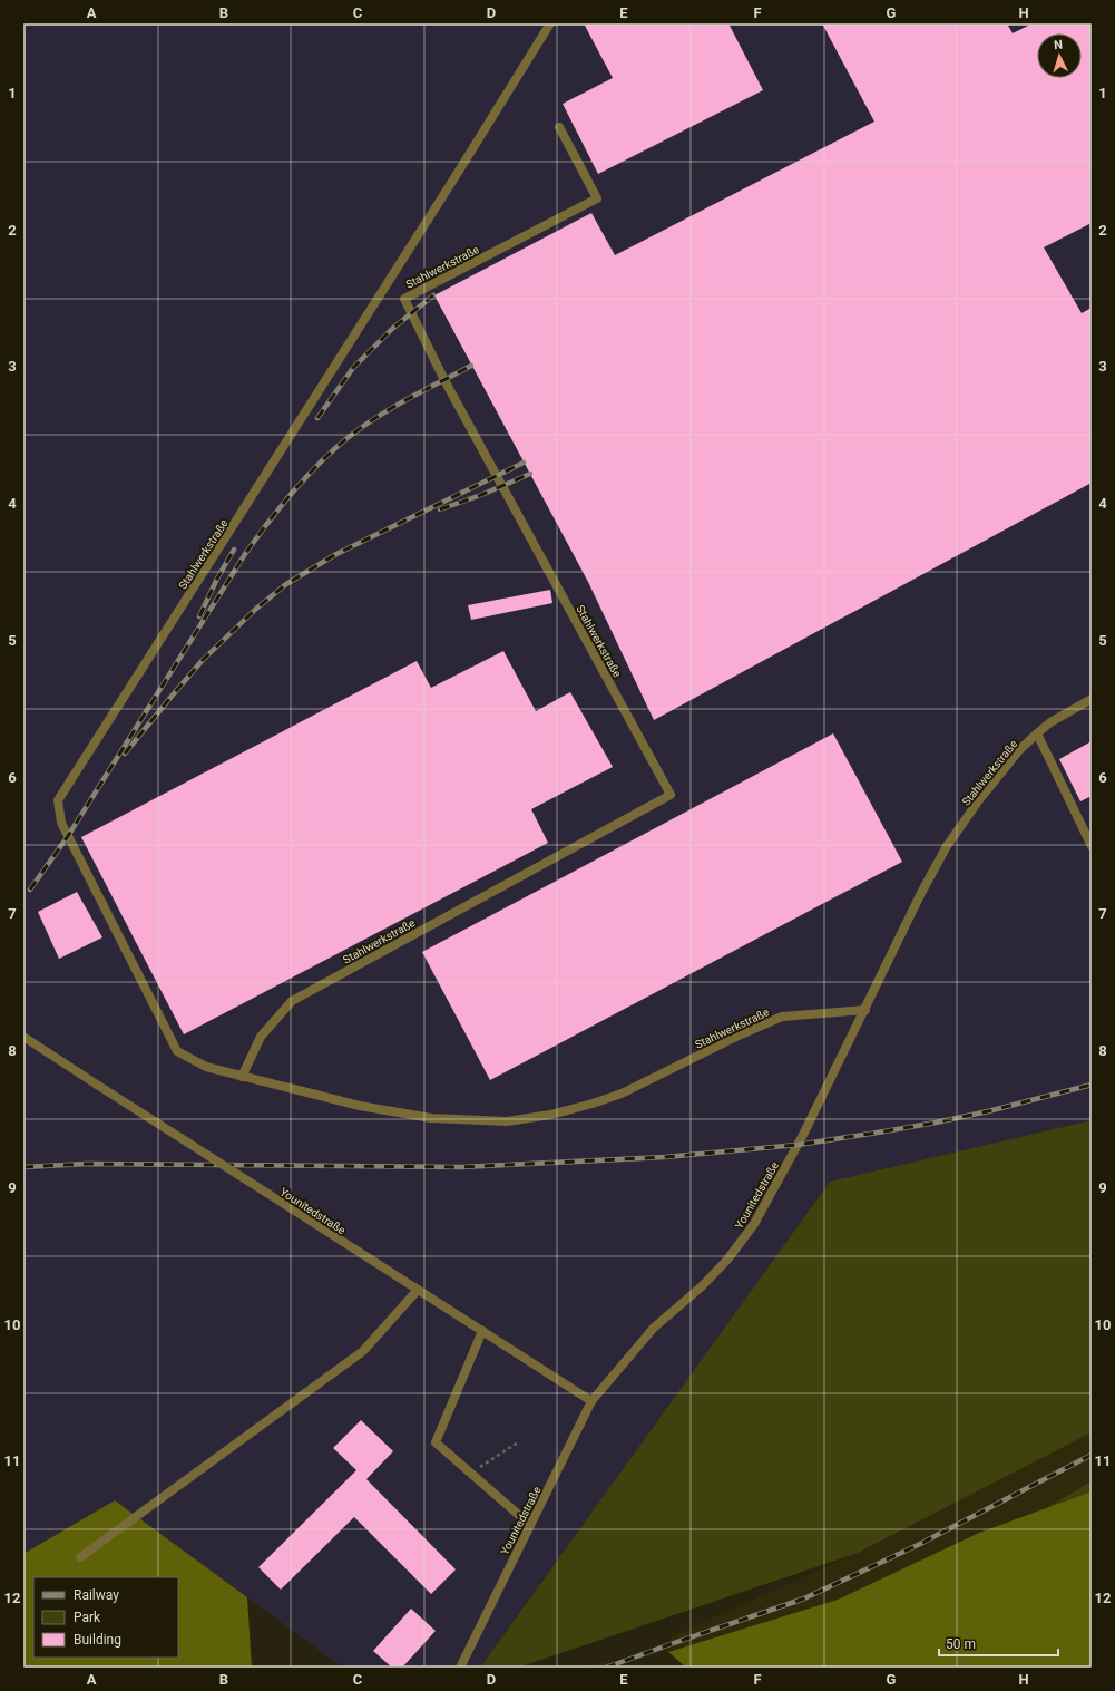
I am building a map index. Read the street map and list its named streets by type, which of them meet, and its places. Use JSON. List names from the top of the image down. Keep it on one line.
{"streets":{"lane":["Stahlwerkstraße","Younitedstraße"]},"crossings":[["Stahlwerkstraße","Younitedstraße"]],"legend":["Railway","Park","Building"],"scale_bar":"50 m","north":"top","grid":{"columns":["A","B","C","D","E","F","G","H"],"rows":["1","2","3","4","5","6","7","8","9","10","11","12"]}}
